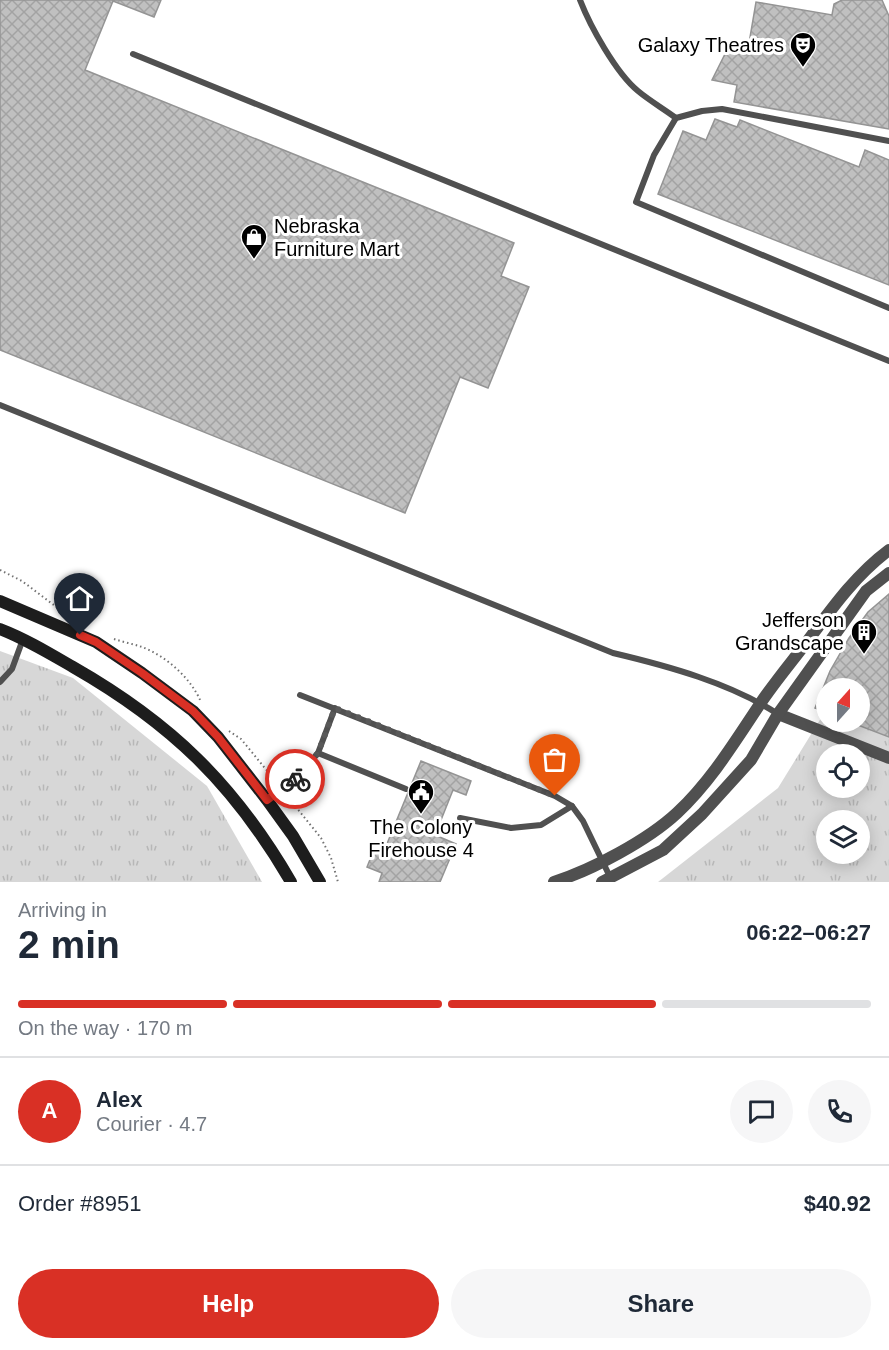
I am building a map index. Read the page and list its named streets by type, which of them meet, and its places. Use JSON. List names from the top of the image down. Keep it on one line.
{"places":{"theatre":["Galaxy Theatres"],"shop":["Nebraska Furniture Mart"],"building":["Jefferson Grandscape"],"public building":["The Colony Firehouse 4"]},"north":"top","page":{"heading":["2 min","Arriving in","06:22–06:27"],"panel":["Alex","Courier · 4.7","Order #8951","$40.92"],"bar":"On the way · 170 m","round":"A","buttons":["Help","Share"]}}
